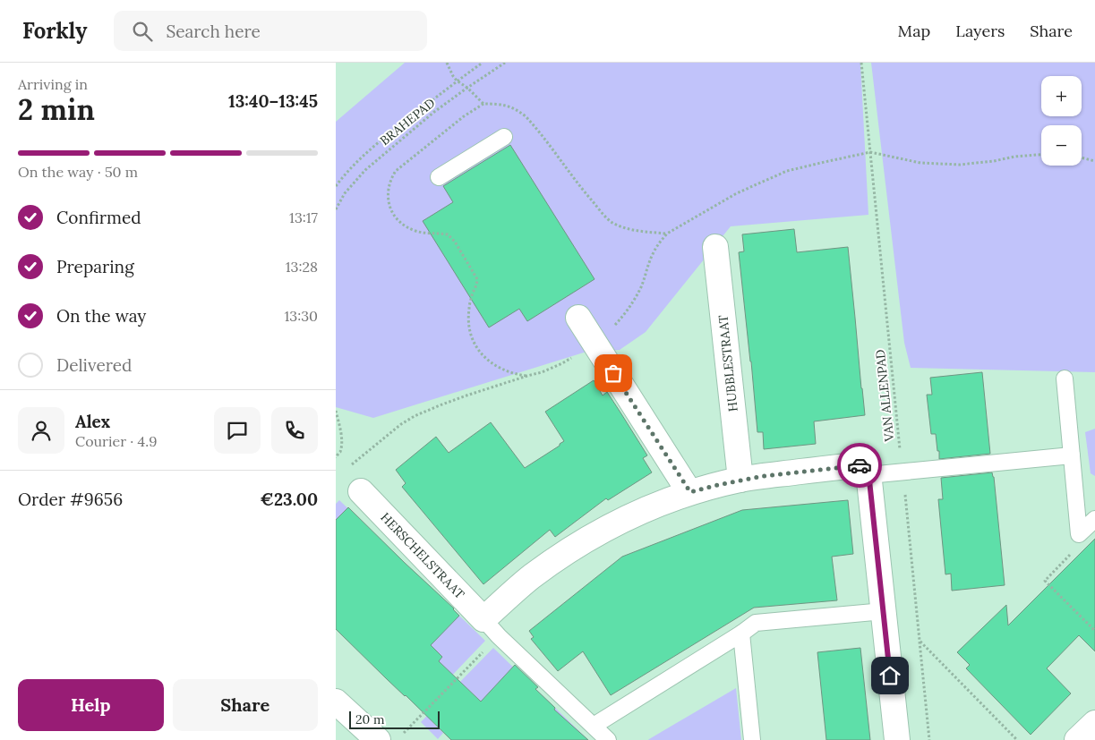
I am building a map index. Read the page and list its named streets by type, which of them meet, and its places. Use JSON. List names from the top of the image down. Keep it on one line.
{"streets":{"street":["HUBBLESTRAAT","HERSCHELSTRAAT"],"path":["BRAHEPAD","VAN ALLENPAD"]},"scale_bar":"20 m","page":{"header":"Forkly","search":"Search here","nav":["Map","Layers","Share"],"heading":["2 min","Arriving in","13:40–13:45"],"panel":["Alex","Courier · 4.9","Order #9656","€23.00"],"map_buttons":["+","−"],"bar":"On the way · 50 m","list":[["Confirmed","13:17"],["Preparing","13:28"],["On the way","13:30"],"Delivered"],"buttons":["Help","Share"],"scale":"20 m"}}
